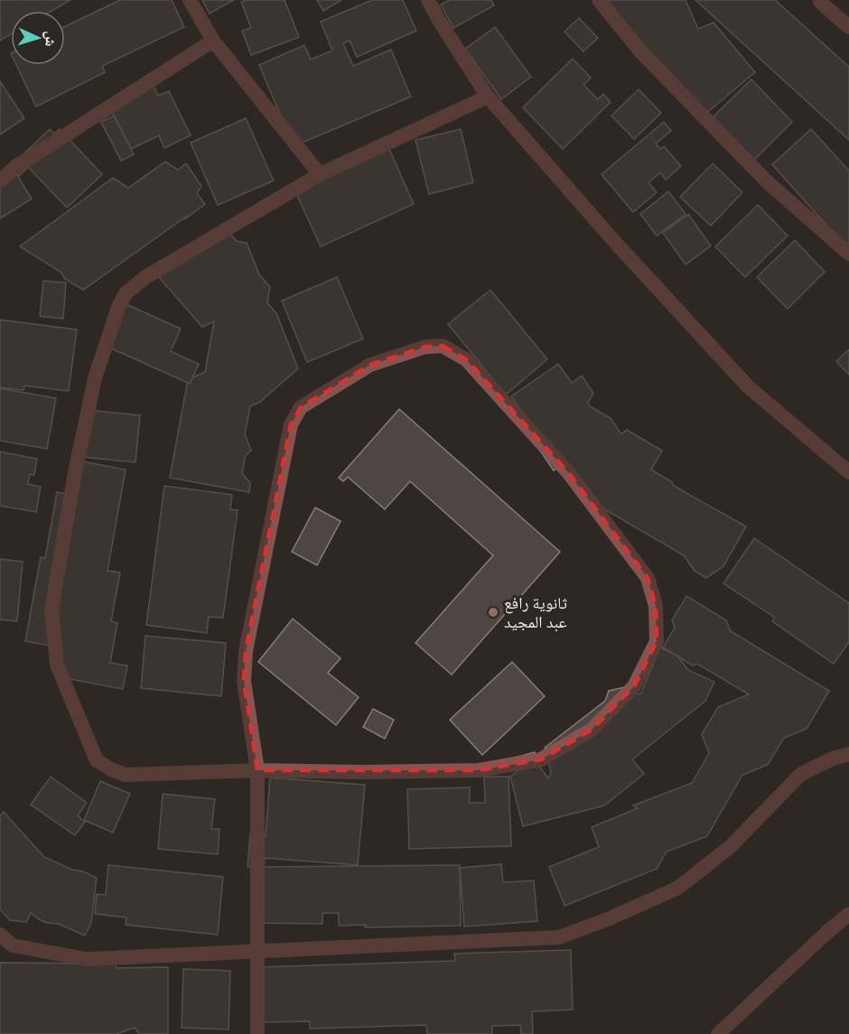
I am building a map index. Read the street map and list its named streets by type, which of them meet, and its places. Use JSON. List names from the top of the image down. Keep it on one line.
{"places":["ثانوية رافع عبد المجيد"],"north":"right"}
